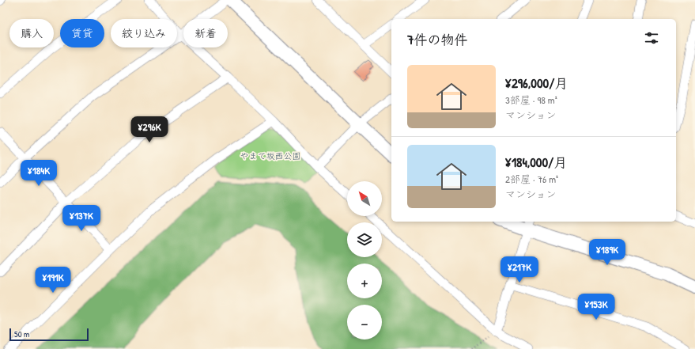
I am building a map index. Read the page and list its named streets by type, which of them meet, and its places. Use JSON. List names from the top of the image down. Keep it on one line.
{"parks":["やまて坂西公園"],"scale_bar":"50 m","north":"top left","page":{"chip":["購入","賃貸","絞り込み","新着"],"heading":"7件の物件","list":[{"name":"¥296,000/月","note":"3部屋 · 98 m² · マンション"},{"name":"¥184,000/月","note":"2部屋 · 76 m² · マンション"}],"price":["¥296K","¥184K","¥137K","¥189K","¥217K","¥191K","¥153K"],"map_buttons":["+","−"],"scale":"50 m"}}
